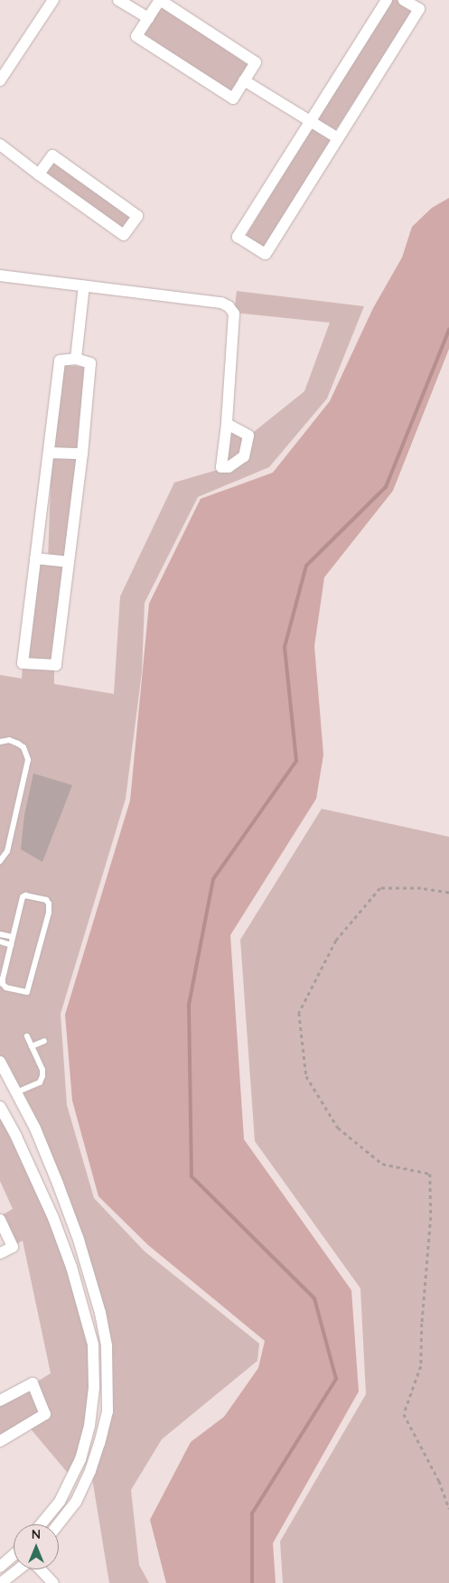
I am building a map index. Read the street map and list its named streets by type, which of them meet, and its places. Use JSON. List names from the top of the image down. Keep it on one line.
{"north":"top"}
